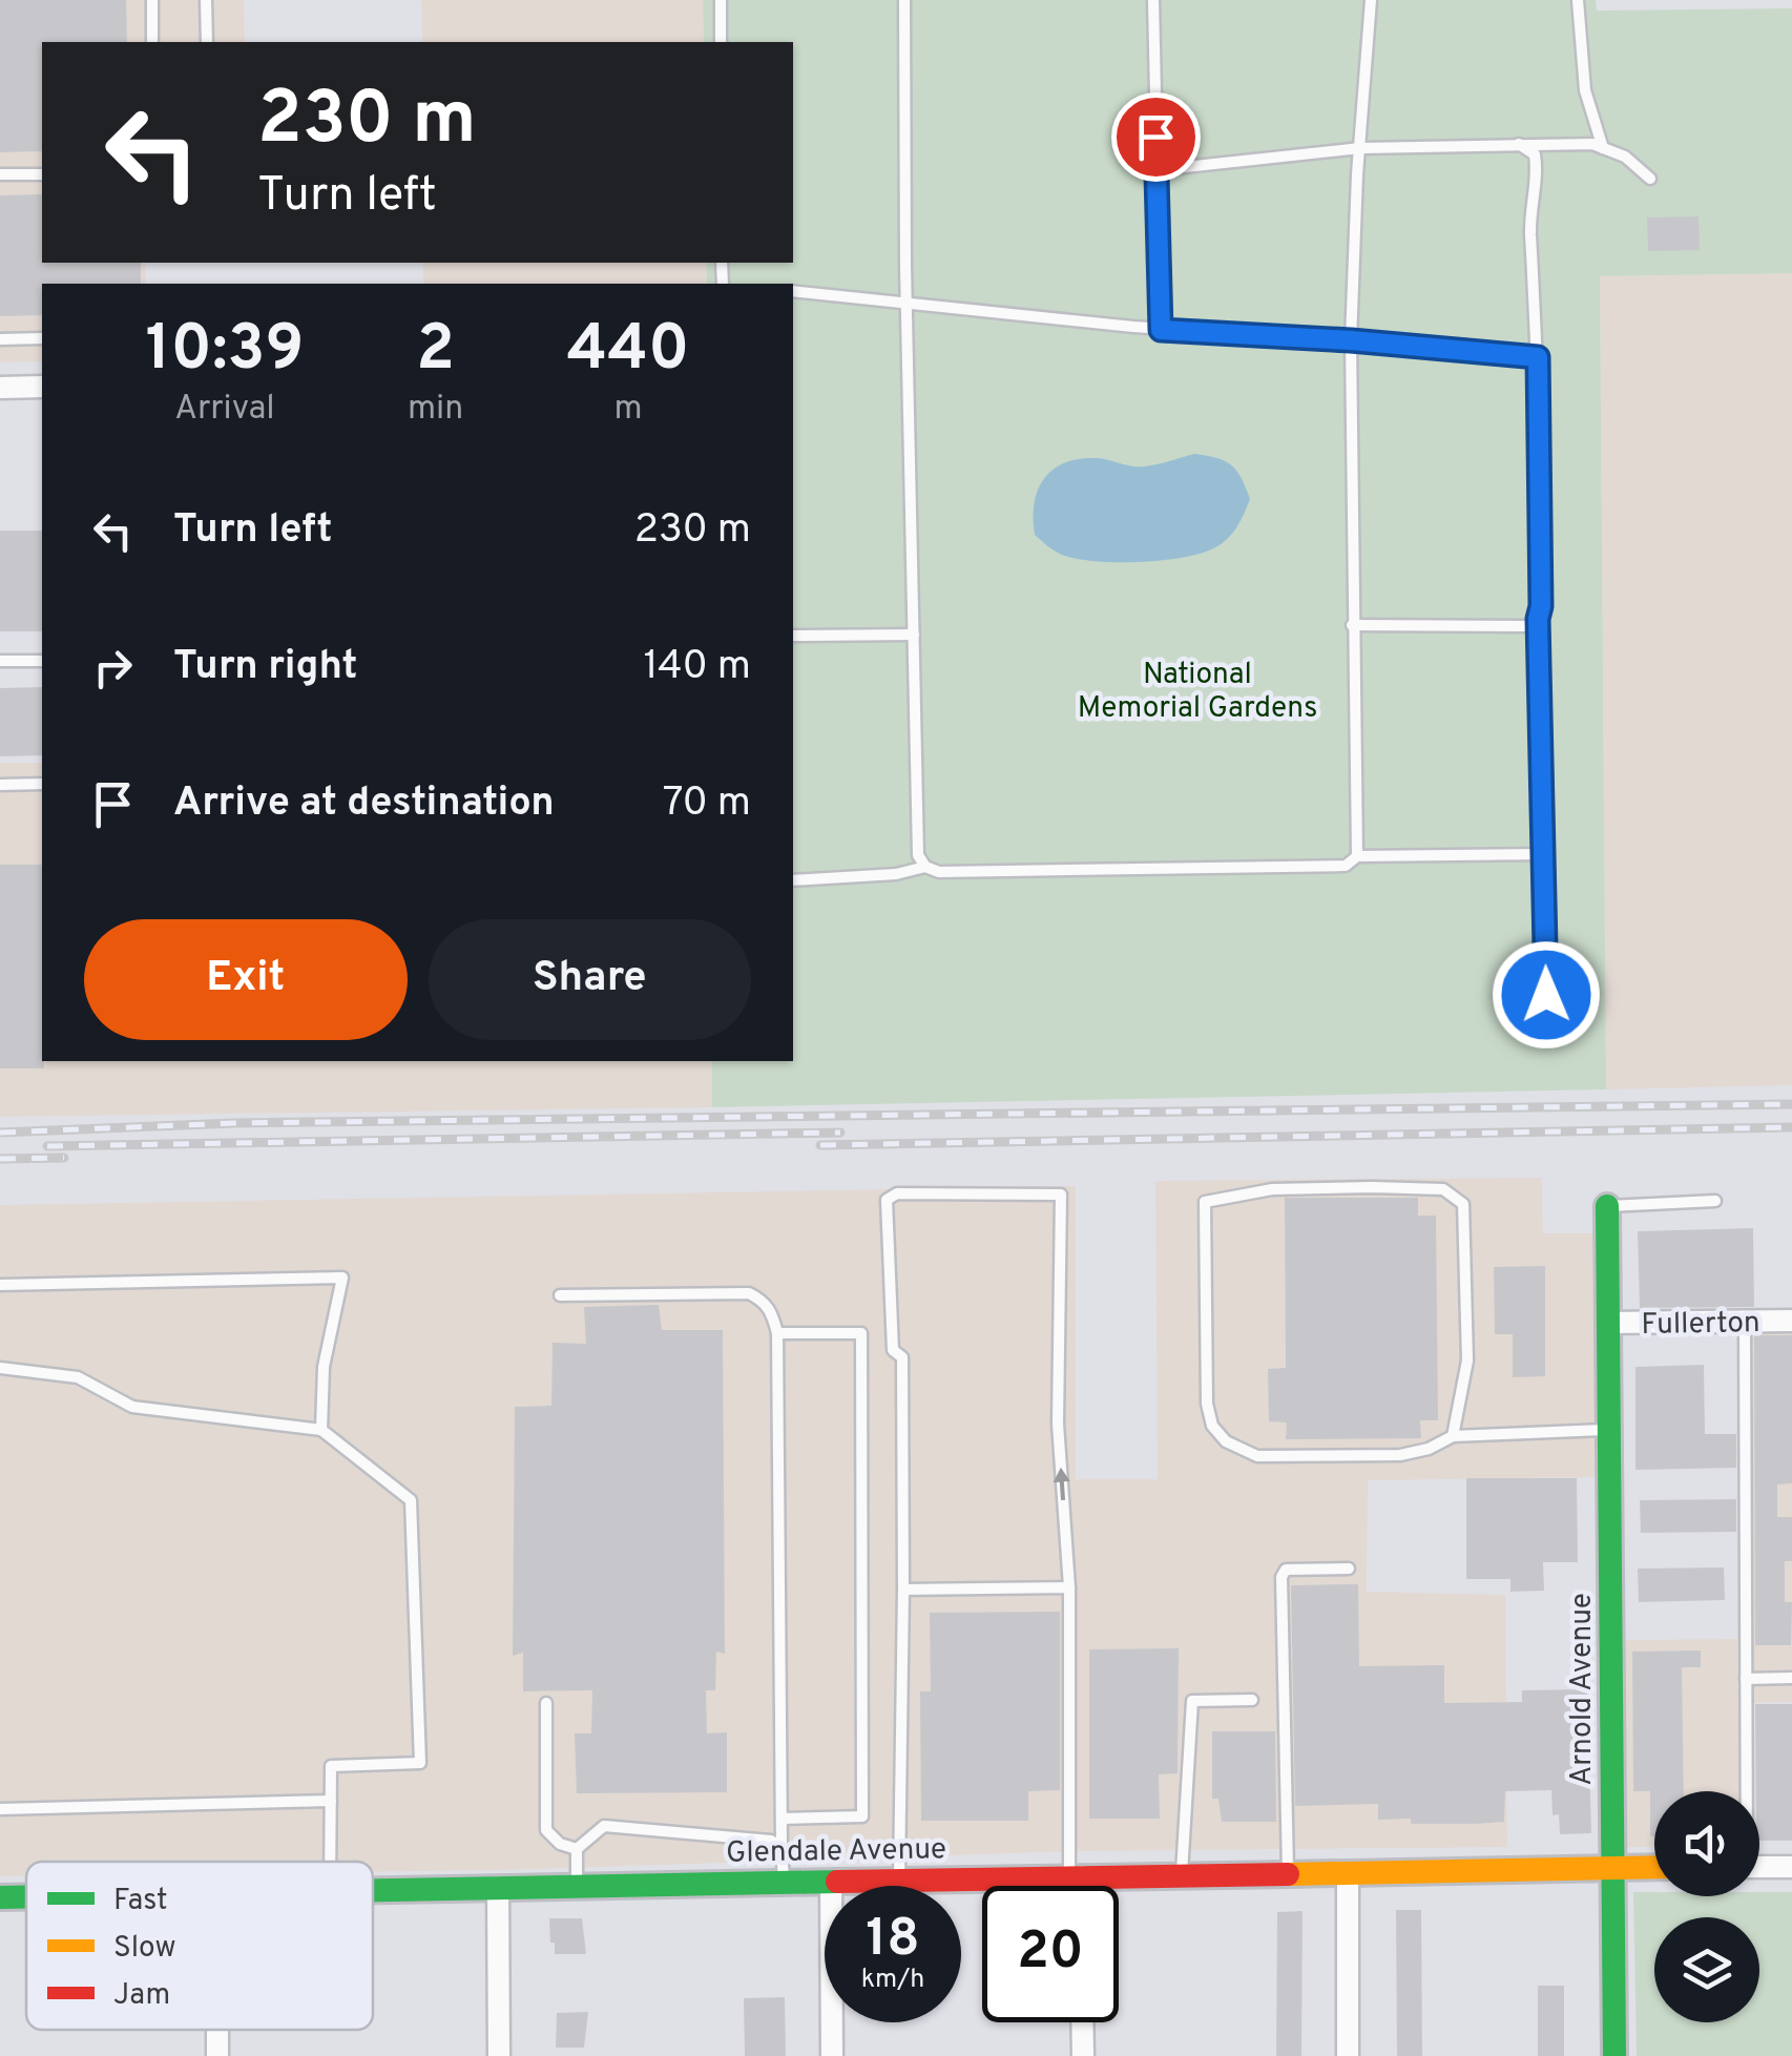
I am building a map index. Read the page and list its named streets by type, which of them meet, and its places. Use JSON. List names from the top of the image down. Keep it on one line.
{"streets":{"street":["Fullerton","Arnold Avenue","Glendale Avenue"]},"crossings":[["Fullerton","Arnold Avenue"],["Arnold Avenue","Glendale Avenue"]],"parks":["National Memorial Gardens"],"legend":["Fast","Slow","Jam"],"page":{"turn":["230 m","Turn left"],"eta":["10:39","Arrival","2","min","440","m"],"list":[{"name":"Turn left","value":"230 m"},{"name":"Turn right","value":"140 m"},{"name":"Arrive at destination","value":"70 m"}],"buttons":["Exit","Share"],"speed":"18 km/h","limit":"20"}}
